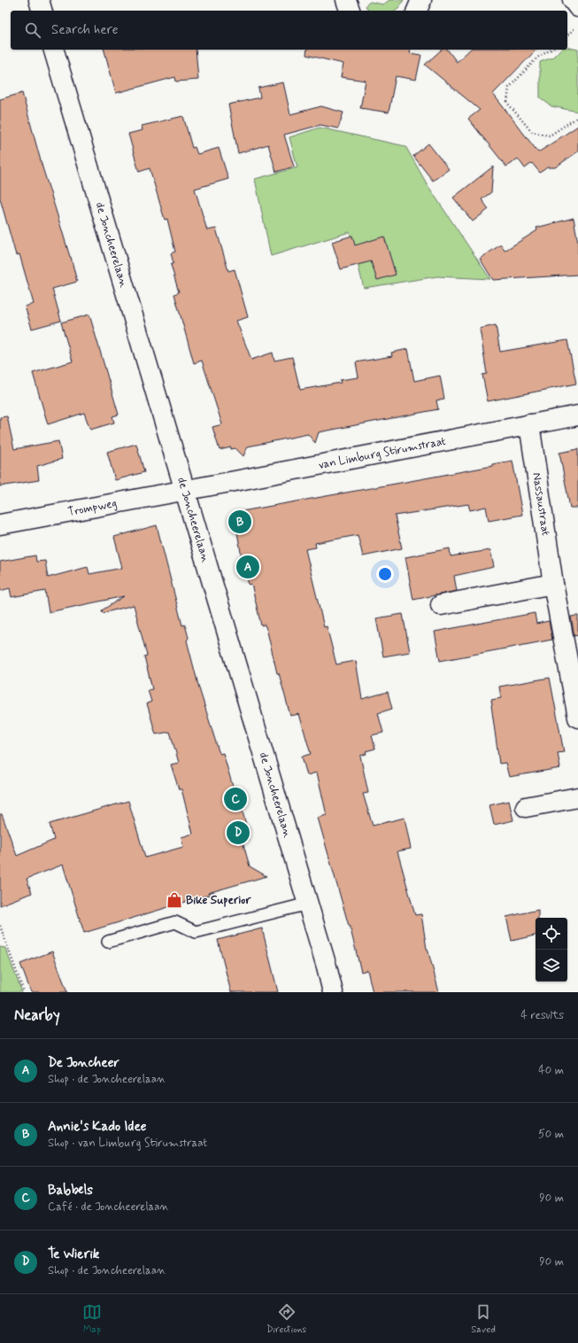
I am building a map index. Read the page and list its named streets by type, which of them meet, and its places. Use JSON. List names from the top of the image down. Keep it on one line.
{"streets":{"street":["de Joncheerelaan","van Limburg Stirumstraat","Nassaustraat","Trompweg"]},"crossings":[["de Joncheerelaan","van Limburg Stirumstraat"],["de Joncheerelaan","Trompweg"],["van Limburg Stirumstraat","Nassaustraat"],["van Limburg Stirumstraat","Trompweg"]],"places":{"shop":["Bike Superior"]},"page":{"search":"Search here","pins":["B","A","C","D"],"heading":["Nearby","4 results"],"list":[{"mark":"A","name":"De Joncheer","note":"Shop · de Joncheerelaan","value":"40 m"},{"mark":"B","name":"Annie's Kado Idee","note":"Shop · van Limburg Stirumstraat","value":"50 m"},{"mark":"C","name":"Babbels","note":"Café · de Joncheerelaan","value":"90 m"},{"mark":"D","name":"Te Wierik","note":"Shop · de Joncheerelaan","value":"90 m"}],"nav":["Map","Directions","Saved"]}}
